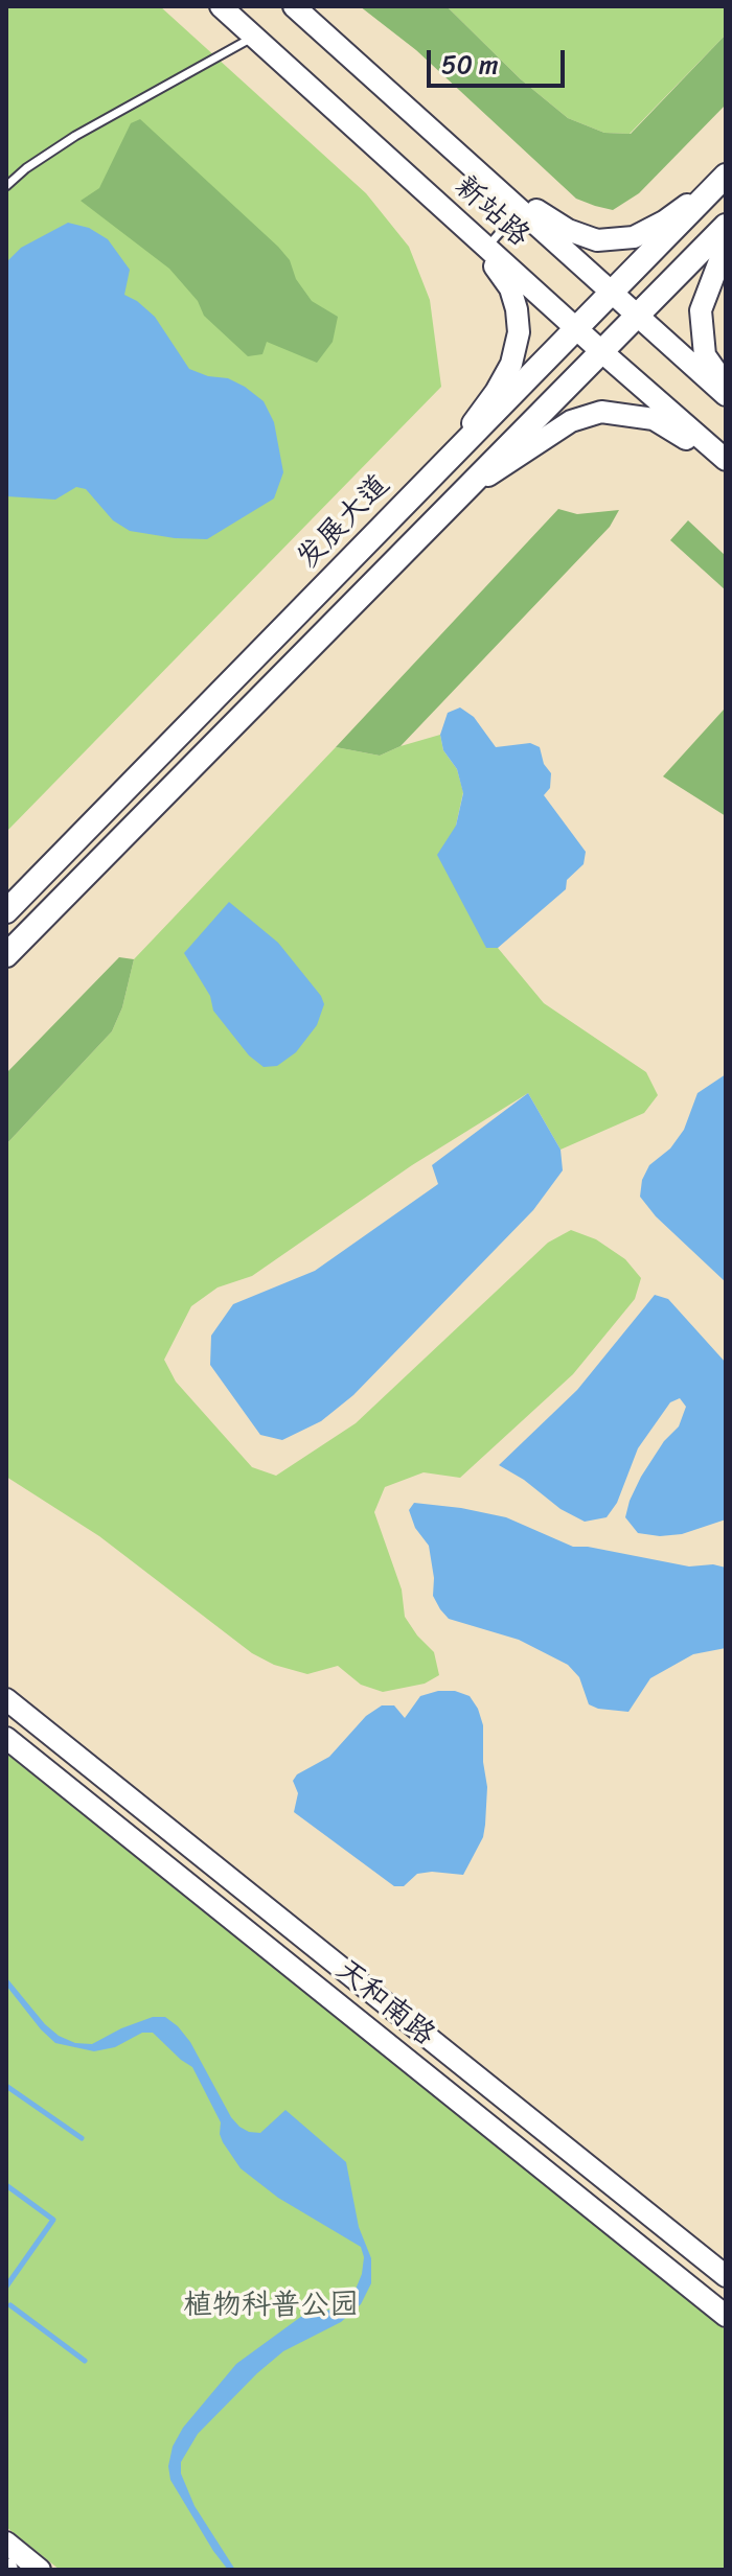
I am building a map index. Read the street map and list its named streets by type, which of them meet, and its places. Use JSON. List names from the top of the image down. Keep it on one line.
{"streets":{"main road":["发展大道"],"street":["新站路","天和南路"]},"crossings":[["新站路","发展大道"]],"parks":["植物科普公园"],"scale_bar":"50 m"}
